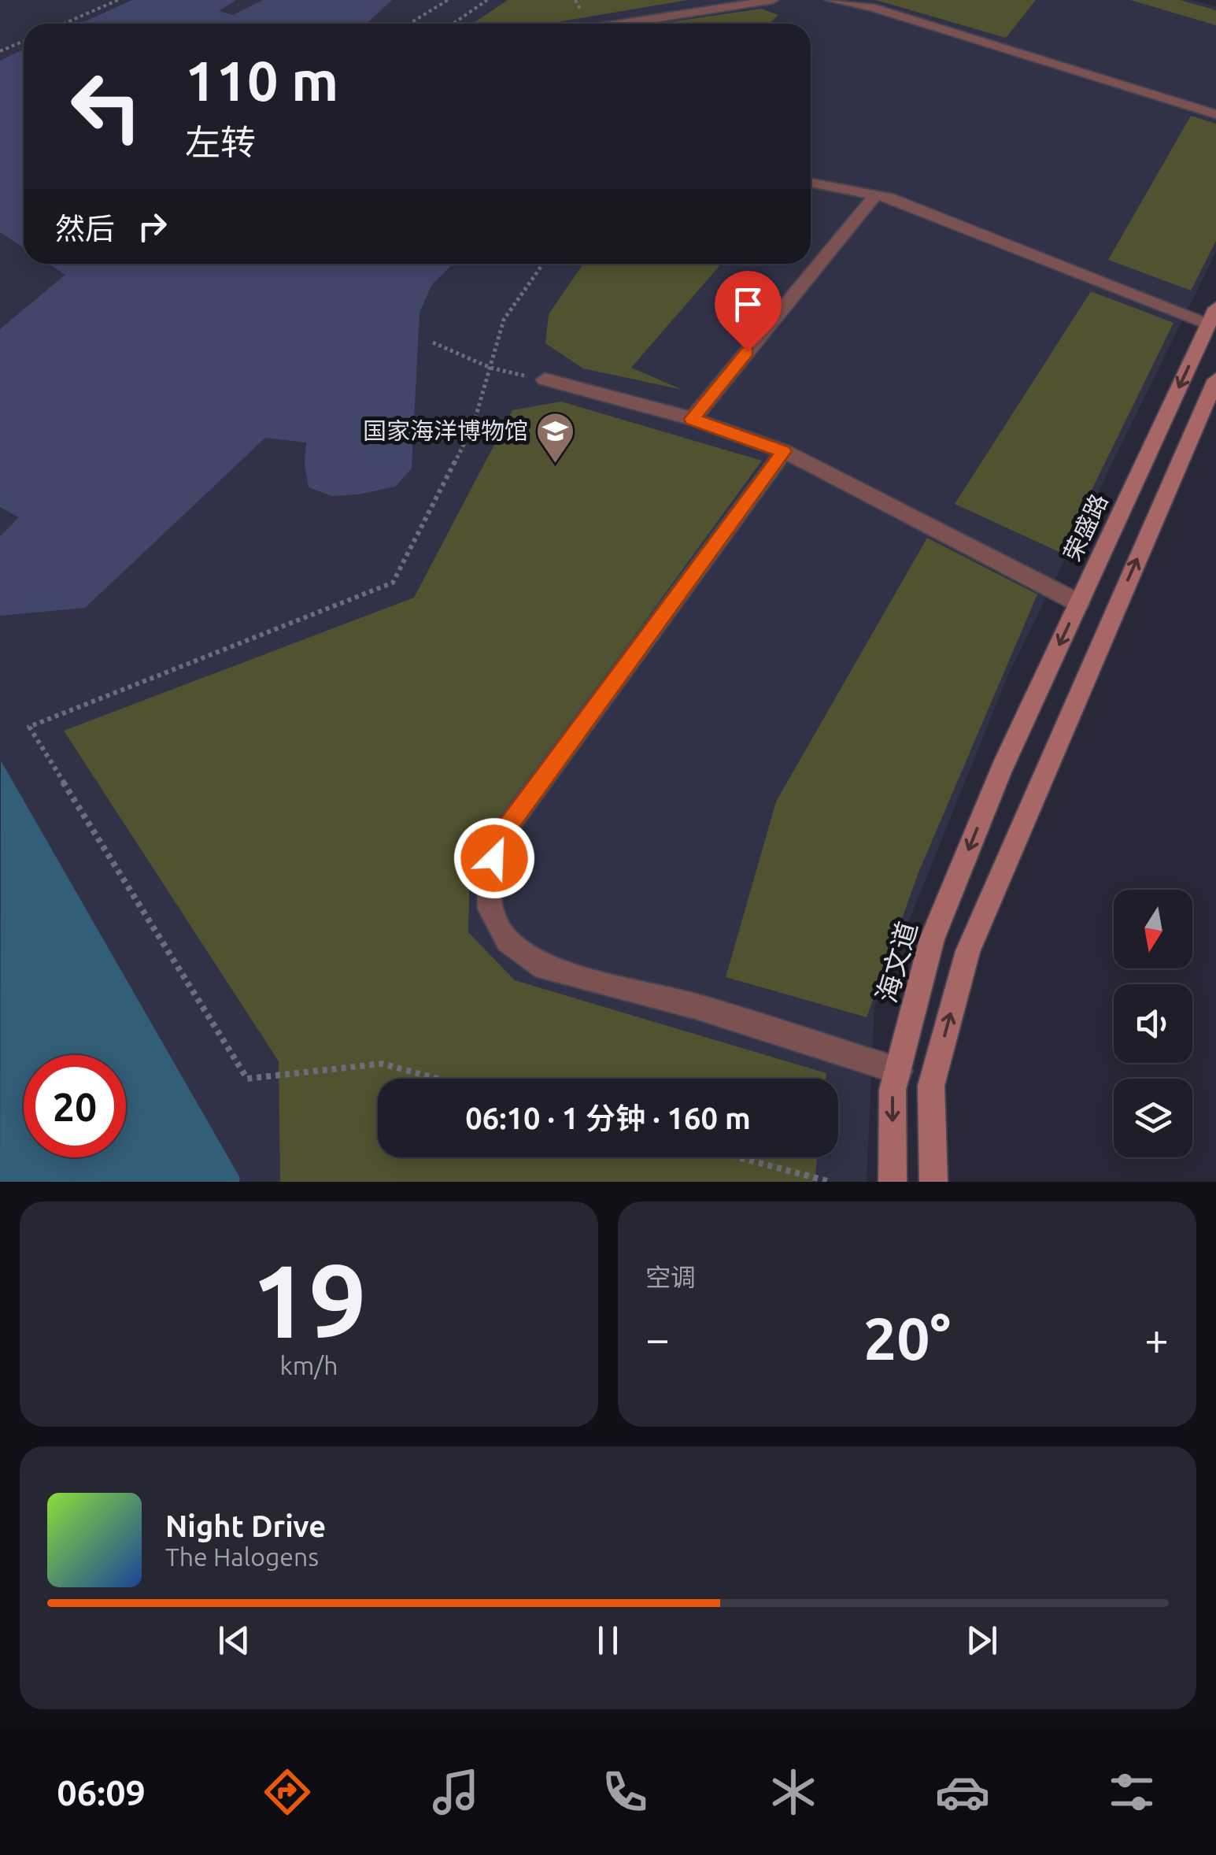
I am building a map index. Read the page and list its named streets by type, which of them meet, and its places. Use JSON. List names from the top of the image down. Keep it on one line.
{"streets":{"street":["荣盛路","海文道"]},"crossings":[["荣盛路","海文道"]],"places":{"school or university":["国家海洋博物馆"]},"north":"bottom","page":{"turn":["110 m","左转"],"then":"然后","limit":"20","trip":"06:10 · 1 分钟 · 160 m","tile":[["19","km/h"],"空调"],"heat":["−","20°","+"],"song":["Night Drive","The Halogens"],"tabs":"06:09"}}
